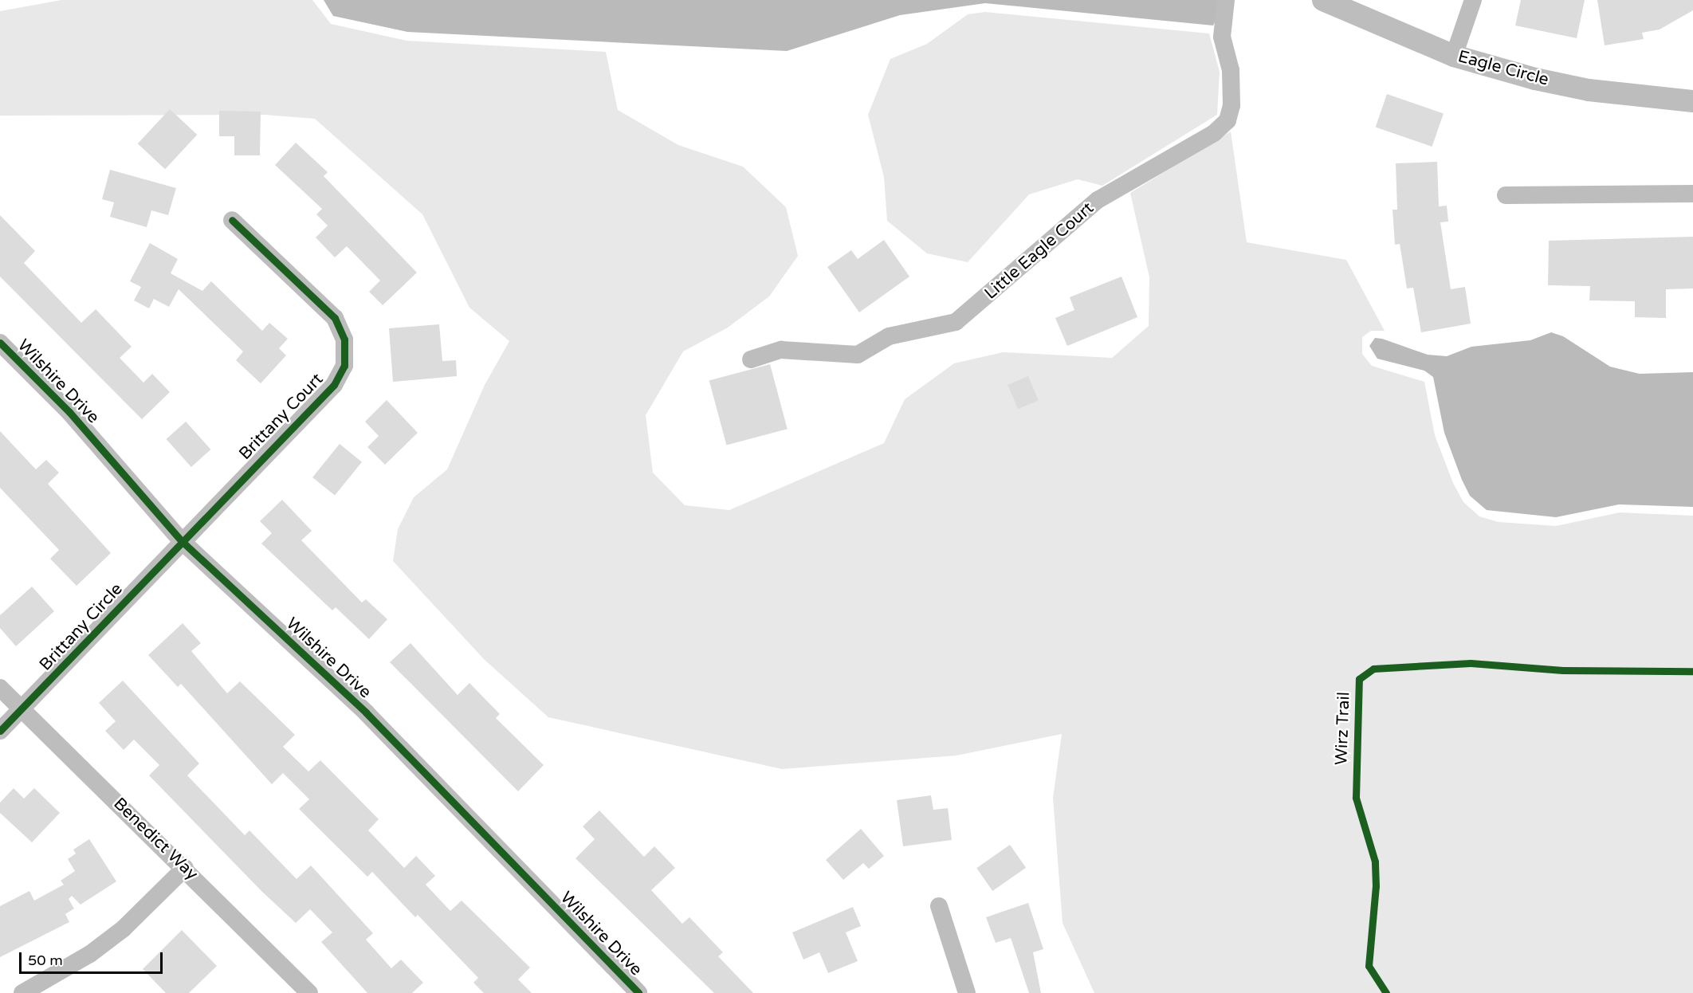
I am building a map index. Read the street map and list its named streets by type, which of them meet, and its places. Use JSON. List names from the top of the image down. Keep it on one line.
{"streets":{"street":["Eagle Circle","Little Eagle Court","Wilshire Drive","Brittany Court","Brittany Circle","Benedict Way"],"cycle path":["Wirz Trail"]},"crossings":[["Wilshire Drive","Brittany Court"],["Wilshire Drive","Brittany Circle"],["Brittany Court","Brittany Circle"],["Brittany Circle","Benedict Way"]],"scale_bar":"50 m"}
